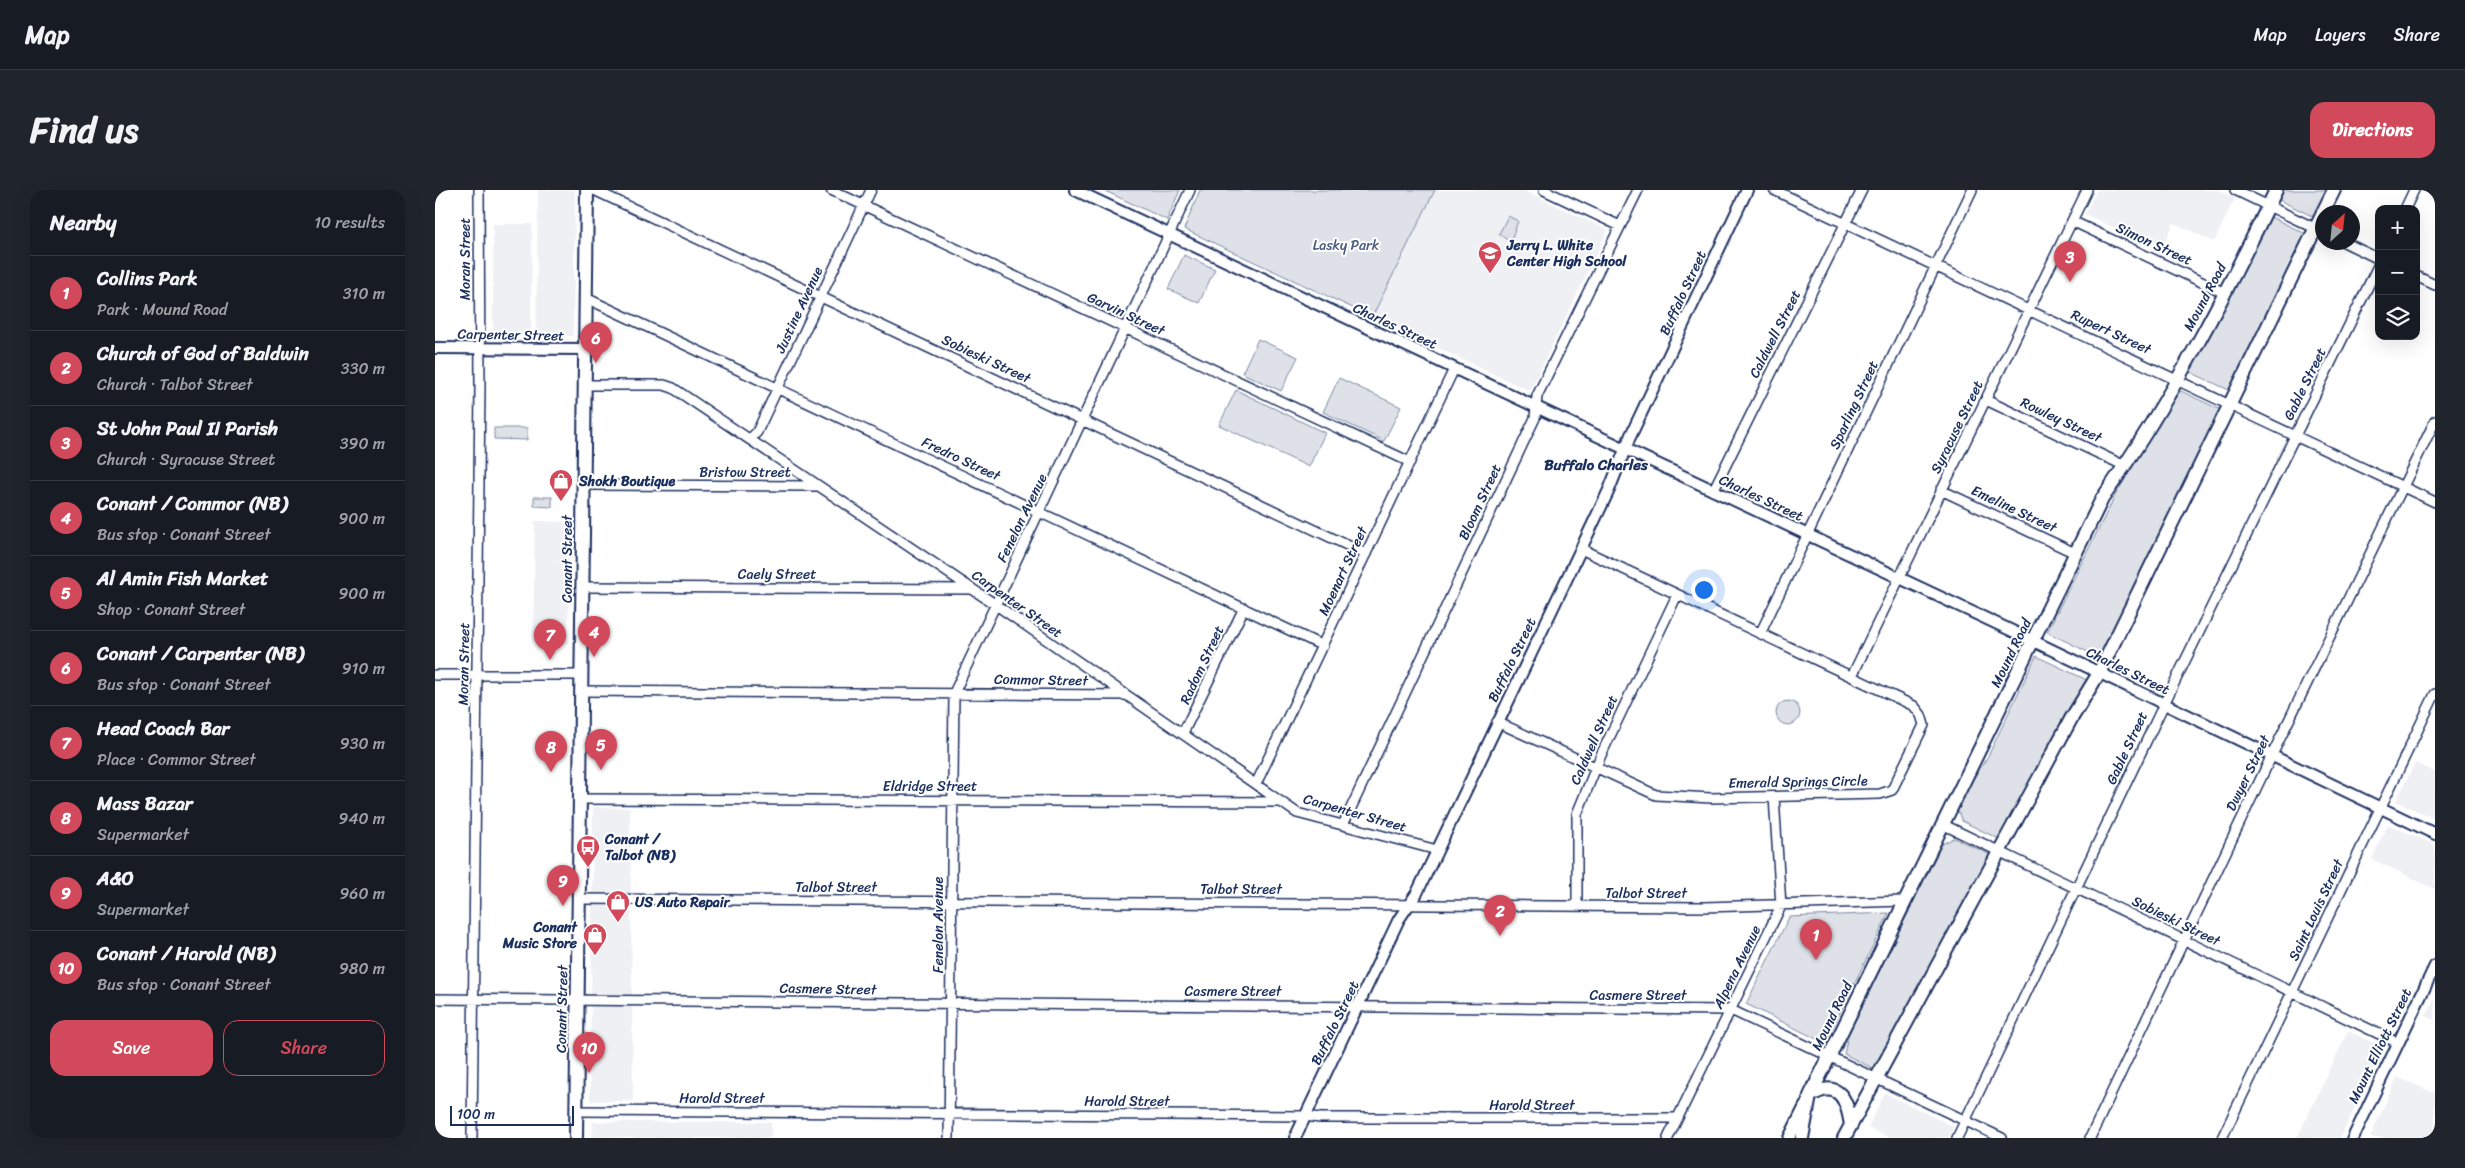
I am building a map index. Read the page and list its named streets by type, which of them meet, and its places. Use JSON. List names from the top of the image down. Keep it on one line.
{"streets":{"main road":["Mound Road","Conant Street"],"street":["Simon Street","Moran Street","Buffalo Street","Justine Avenue","Garvin Street","Charles Street","Rupert Street","Caldwell Street","Carpenter Street","Sobieski Street","Gable Street","Sparling Street","Rowley Street","Syracuse Street","Fredro Street","Bristow Street","Bloom Street","Emeline Street","Fenelon Avenue","Moenart Street","Caely Street","Radom Street","Commor Street","Dwyer Street","Emerald Springs Circle","Eldridge Street","Talbot Street","Saint Louis Street","Alpena Avenue","Casmere Street","Mount Elliott Street","Harold Street"]},"crossings":[["Simon Street","Mound Road"],["Simon Street","Syracuse Street"],["Moran Street","Carpenter Street"],["Moran Street","Casmere Street"],["Buffalo Street","Charles Street"],["Buffalo Street","Carpenter Street"],["Buffalo Street","Emerald Springs Circle"],["Buffalo Street","Talbot Street"],["Buffalo Street","Casmere Street"],["Buffalo Street","Harold Street"],["Mound Road","Charles Street"],["Mound Road","Rupert Street"],["Mound Road","Sobieski Street"],["Mound Road","Rowley Street"],["Mound Road","Emeline Street"],["Mound Road","Talbot Street"],["Mound Road","Casmere Street"],["Justine Avenue","Garvin Street"],["Justine Avenue","Carpenter Street"],["Justine Avenue","Sobieski Street"],["Justine Avenue","Fredro Street"],["Garvin Street","Fenelon Avenue"],["Garvin Street","Moenart Street"],["Charles Street","Caldwell Street"],["Charles Street","Gable Street"],["Charles Street","Sparling Street"],["Charles Street","Syracuse Street"],["Charles Street","Bloom Street"],["Charles Street","Fenelon Avenue"],["Charles Street","Moenart Street"],["Charles Street","Dwyer Street"],["Charles Street","Saint Louis Street"],["Rupert Street","Caldwell Street"],["Rupert Street","Gable Street"],["Rupert Street","Sparling Street"],["Rupert Street","Syracuse Street"],["Rupert Street","Dwyer Street"],["Caldwell Street","Emerald Springs Circle"],["Caldwell Street","Talbot Street"],["Carpenter Street","Bristow Street"],["Carpenter Street","Bloom Street"],["Carpenter Street","Fenelon Avenue"],["Carpenter Street","Conant Street"],["Carpenter Street","Moenart Street"],["Carpenter Street","Caely Street"],["Carpenter Street","Radom Street"],["Carpenter Street","Commor Street"],["Carpenter Street","Eldridge Street"],["Sobieski Street","Gable Street"],["Sobieski Street","Fenelon Avenue"],["Sobieski Street","Moenart Street"],["Sobieski Street","Dwyer Street"],["Sobieski Street","Saint Louis Street"],["Sobieski Street","Mount Elliott Street"],["Gable Street","Casmere Street"],["Sparling Street","Emerald Springs Circle"],["Rowley Street","Syracuse Street"],["Syracuse Street","Emeline Street"],["Syracuse Street","Emerald Springs Circle"],["Fredro Street","Fenelon Avenue"],["Fredro Street","Conant Street"],["Fredro Street","Moenart Street"],["Fredro Street","Radom Street"],["Bristow Street","Conant Street"],["Fenelon Avenue","Commor Street"],["Fenelon Avenue","Eldridge Street"],["Fenelon Avenue","Talbot Street"],["Fenelon Avenue","Casmere Street"],["Fenelon Avenue","Harold Street"],["Conant Street","Caely Street"],["Conant Street","Commor Street"],["Conant Street","Eldridge Street"],["Conant Street","Talbot Street"],["Conant Street","Casmere Street"],["Conant Street","Harold Street"],["Emerald Springs Circle","Alpena Avenue"],["Talbot Street","Alpena Avenue"],["Alpena Avenue","Casmere Street"],["Alpena Avenue","Harold Street"]],"districts":["Buffalo Charles"],"parks":["Lasky Park"],"places":{"school or university":["Jerry L. White Center High School"],"shop":["Shokh Boutique","US Auto Repair","Conant Music Store"],"bus stop":["Conant / Talbot (NB)"]},"scale_bar":"100 m","north":"top right","page":{"header":"Map","nav":["Map","Layers","Share"],"title":"Find us","buttons":["Directions",["Save","Share"]],"heading":["Nearby","10 results"],"map_buttons":["+","−"],"pins":["3","6","4","7","5","8","9","2","1","10"],"list":[{"mark":"1","name":"Collins Park","note":"Park · Mound Road","value":"310 m"},{"mark":"2","name":"Church of God of Baldwin","note":"Church · Talbot Street","value":"330 m"},{"mark":"3","name":"St John Paul II Parish","note":"Church · Syracuse Street","value":"390 m"},{"mark":"4","name":"Conant / Commor (NB)","note":"Bus stop · Conant Street","value":"900 m"},{"mark":"5","name":"Al Amin Fish Market","note":"Shop · Conant Street","value":"900 m"},{"mark":"6","name":"Conant / Carpenter (NB)","note":"Bus stop · Conant Street","value":"910 m"},{"mark":"7","name":"Head Coach Bar","note":"Place · Commor Street","value":"930 m"},{"mark":"8","name":"Mass Bazar","note":"Supermarket","value":"940 m"},{"mark":"9","name":"A&O","note":"Supermarket","value":"960 m"},{"mark":"10","name":"Conant / Harold (NB)","note":"Bus stop · Conant Street","value":"980 m"}],"scale":"100 m"}}
